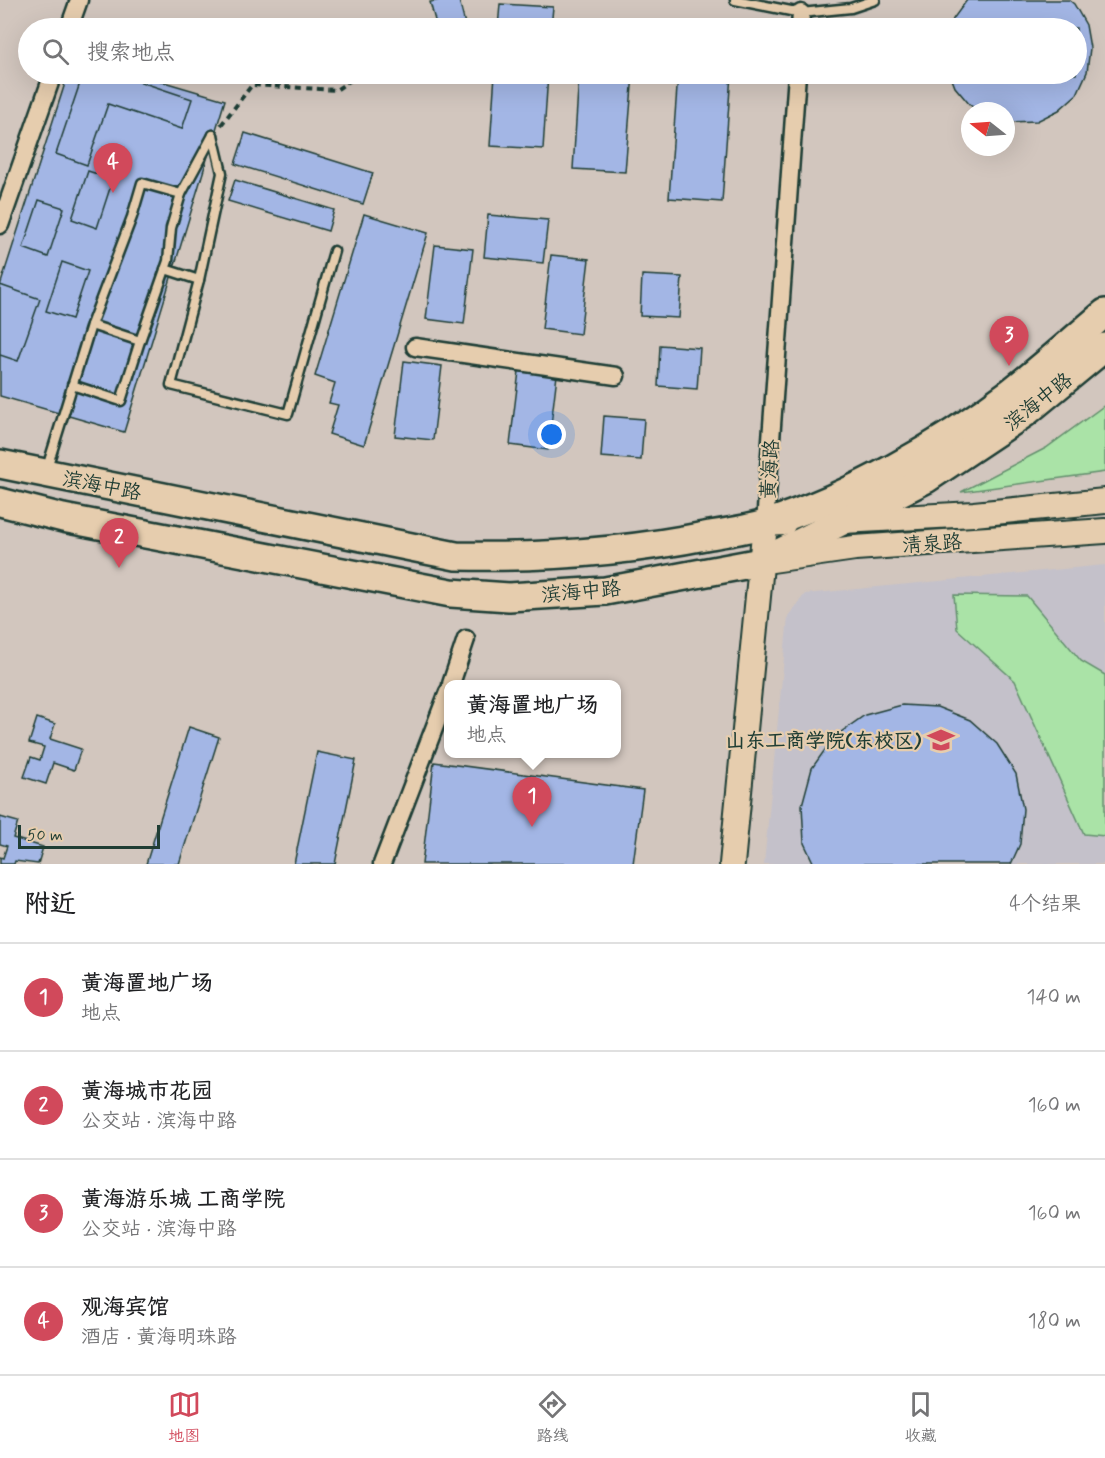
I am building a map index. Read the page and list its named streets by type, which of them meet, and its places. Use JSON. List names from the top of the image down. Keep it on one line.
{"streets":{"main road":["滨海中路","黄海路","清泉路"]},"crossings":[["滨海中路","黄海路"],["滨海中路","清泉路"],["黄海路","清泉路"]],"places":{"school or university":["山东工商学院(东校区)"]},"scale_bar":"50 m","north":"left","page":{"search":"搜索地点","pins":["4","3","2","1"],"popup":["黄海置地广场","地点"],"scale":"50 m","heading":["附近","4个结果"],"list":[{"mark":"1","name":"黄海置地广场","note":"地点","value":"140 m"},{"mark":"2","name":"黄海城市花园","note":"公交站 · 滨海中路","value":"160 m"},{"mark":"3","name":"黄海游乐城 工商学院","note":"公交站 · 滨海中路","value":"160 m"},{"mark":"4","name":"观海宾馆","note":"酒店 · 黄海明珠路","value":"180 m"}],"nav":["地图","路线","收藏"]}}
